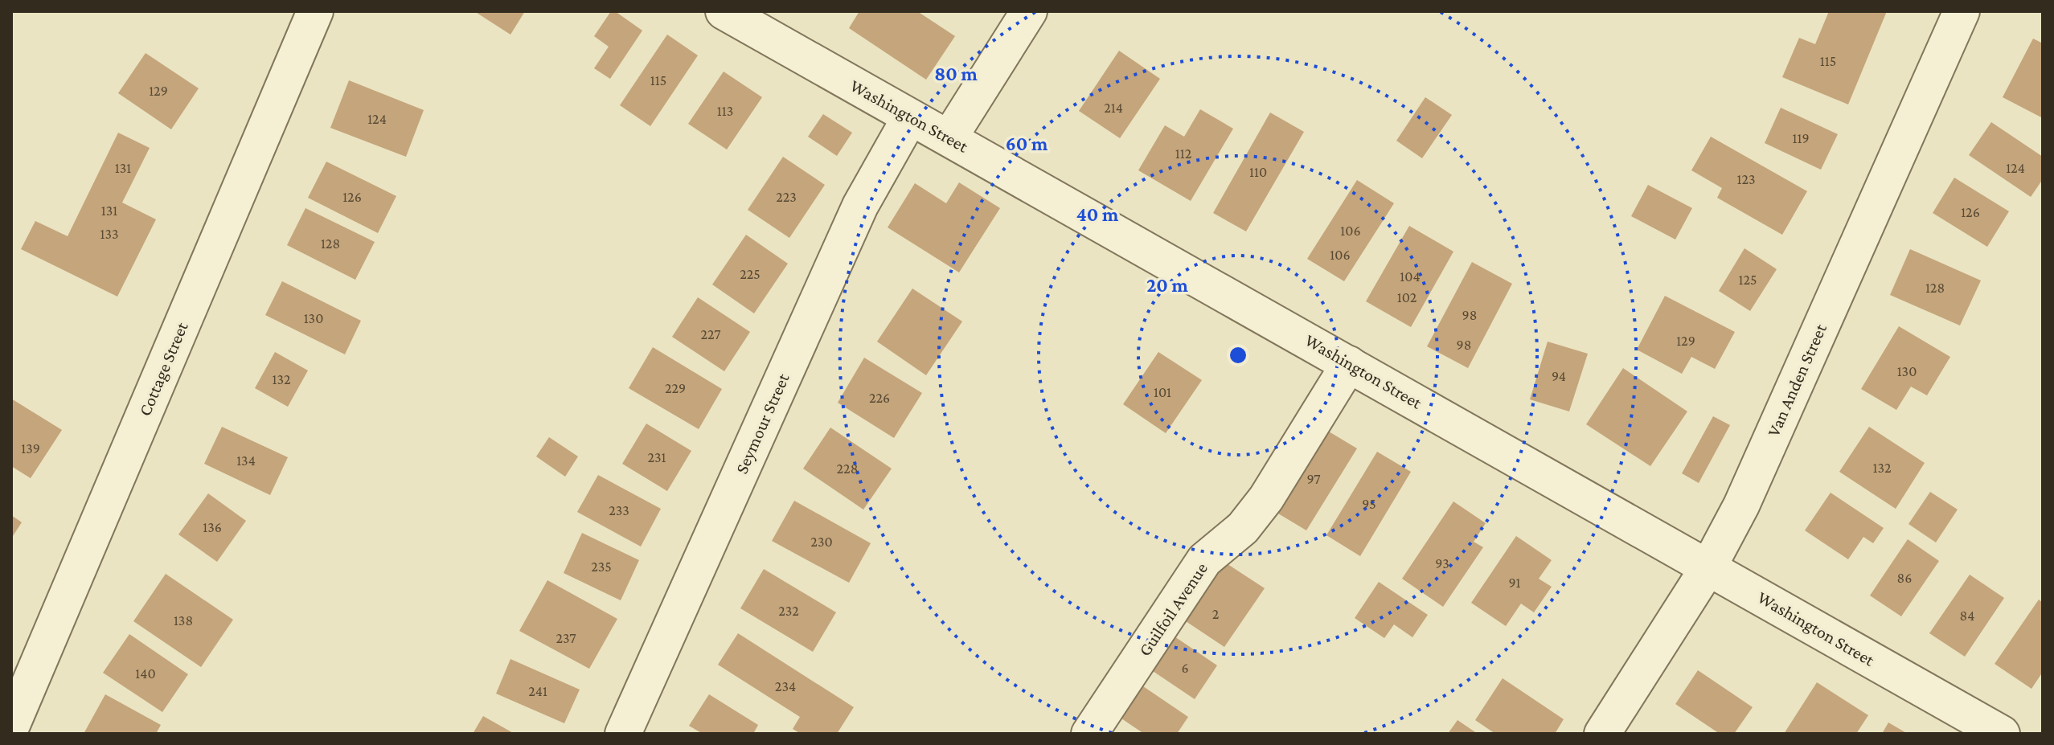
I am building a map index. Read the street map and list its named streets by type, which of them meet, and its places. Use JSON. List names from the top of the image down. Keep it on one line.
{"streets":{"street":["Washington Street","Cottage Street","Van Anden Street","Seymour Street","Guilfoil Avenue"]},"crossings":[["Washington Street","Van Anden Street"],["Washington Street","Seymour Street"],["Washington Street","Guilfoil Avenue"]],"house_numbers":["115","115","129","214","113","124","119","112","131","124","110","123","126","223","131","126","106","133","128","106","225","104","125","128","102","98","130","227","129","98","130","94","132","229","101","226","139","231","134","132","228","97","95","233","136","230","93","235","86","91","232","2","84","138","237","6","140","234","241"],"rings":["80 m","60 m","40 m","20 m"]}
